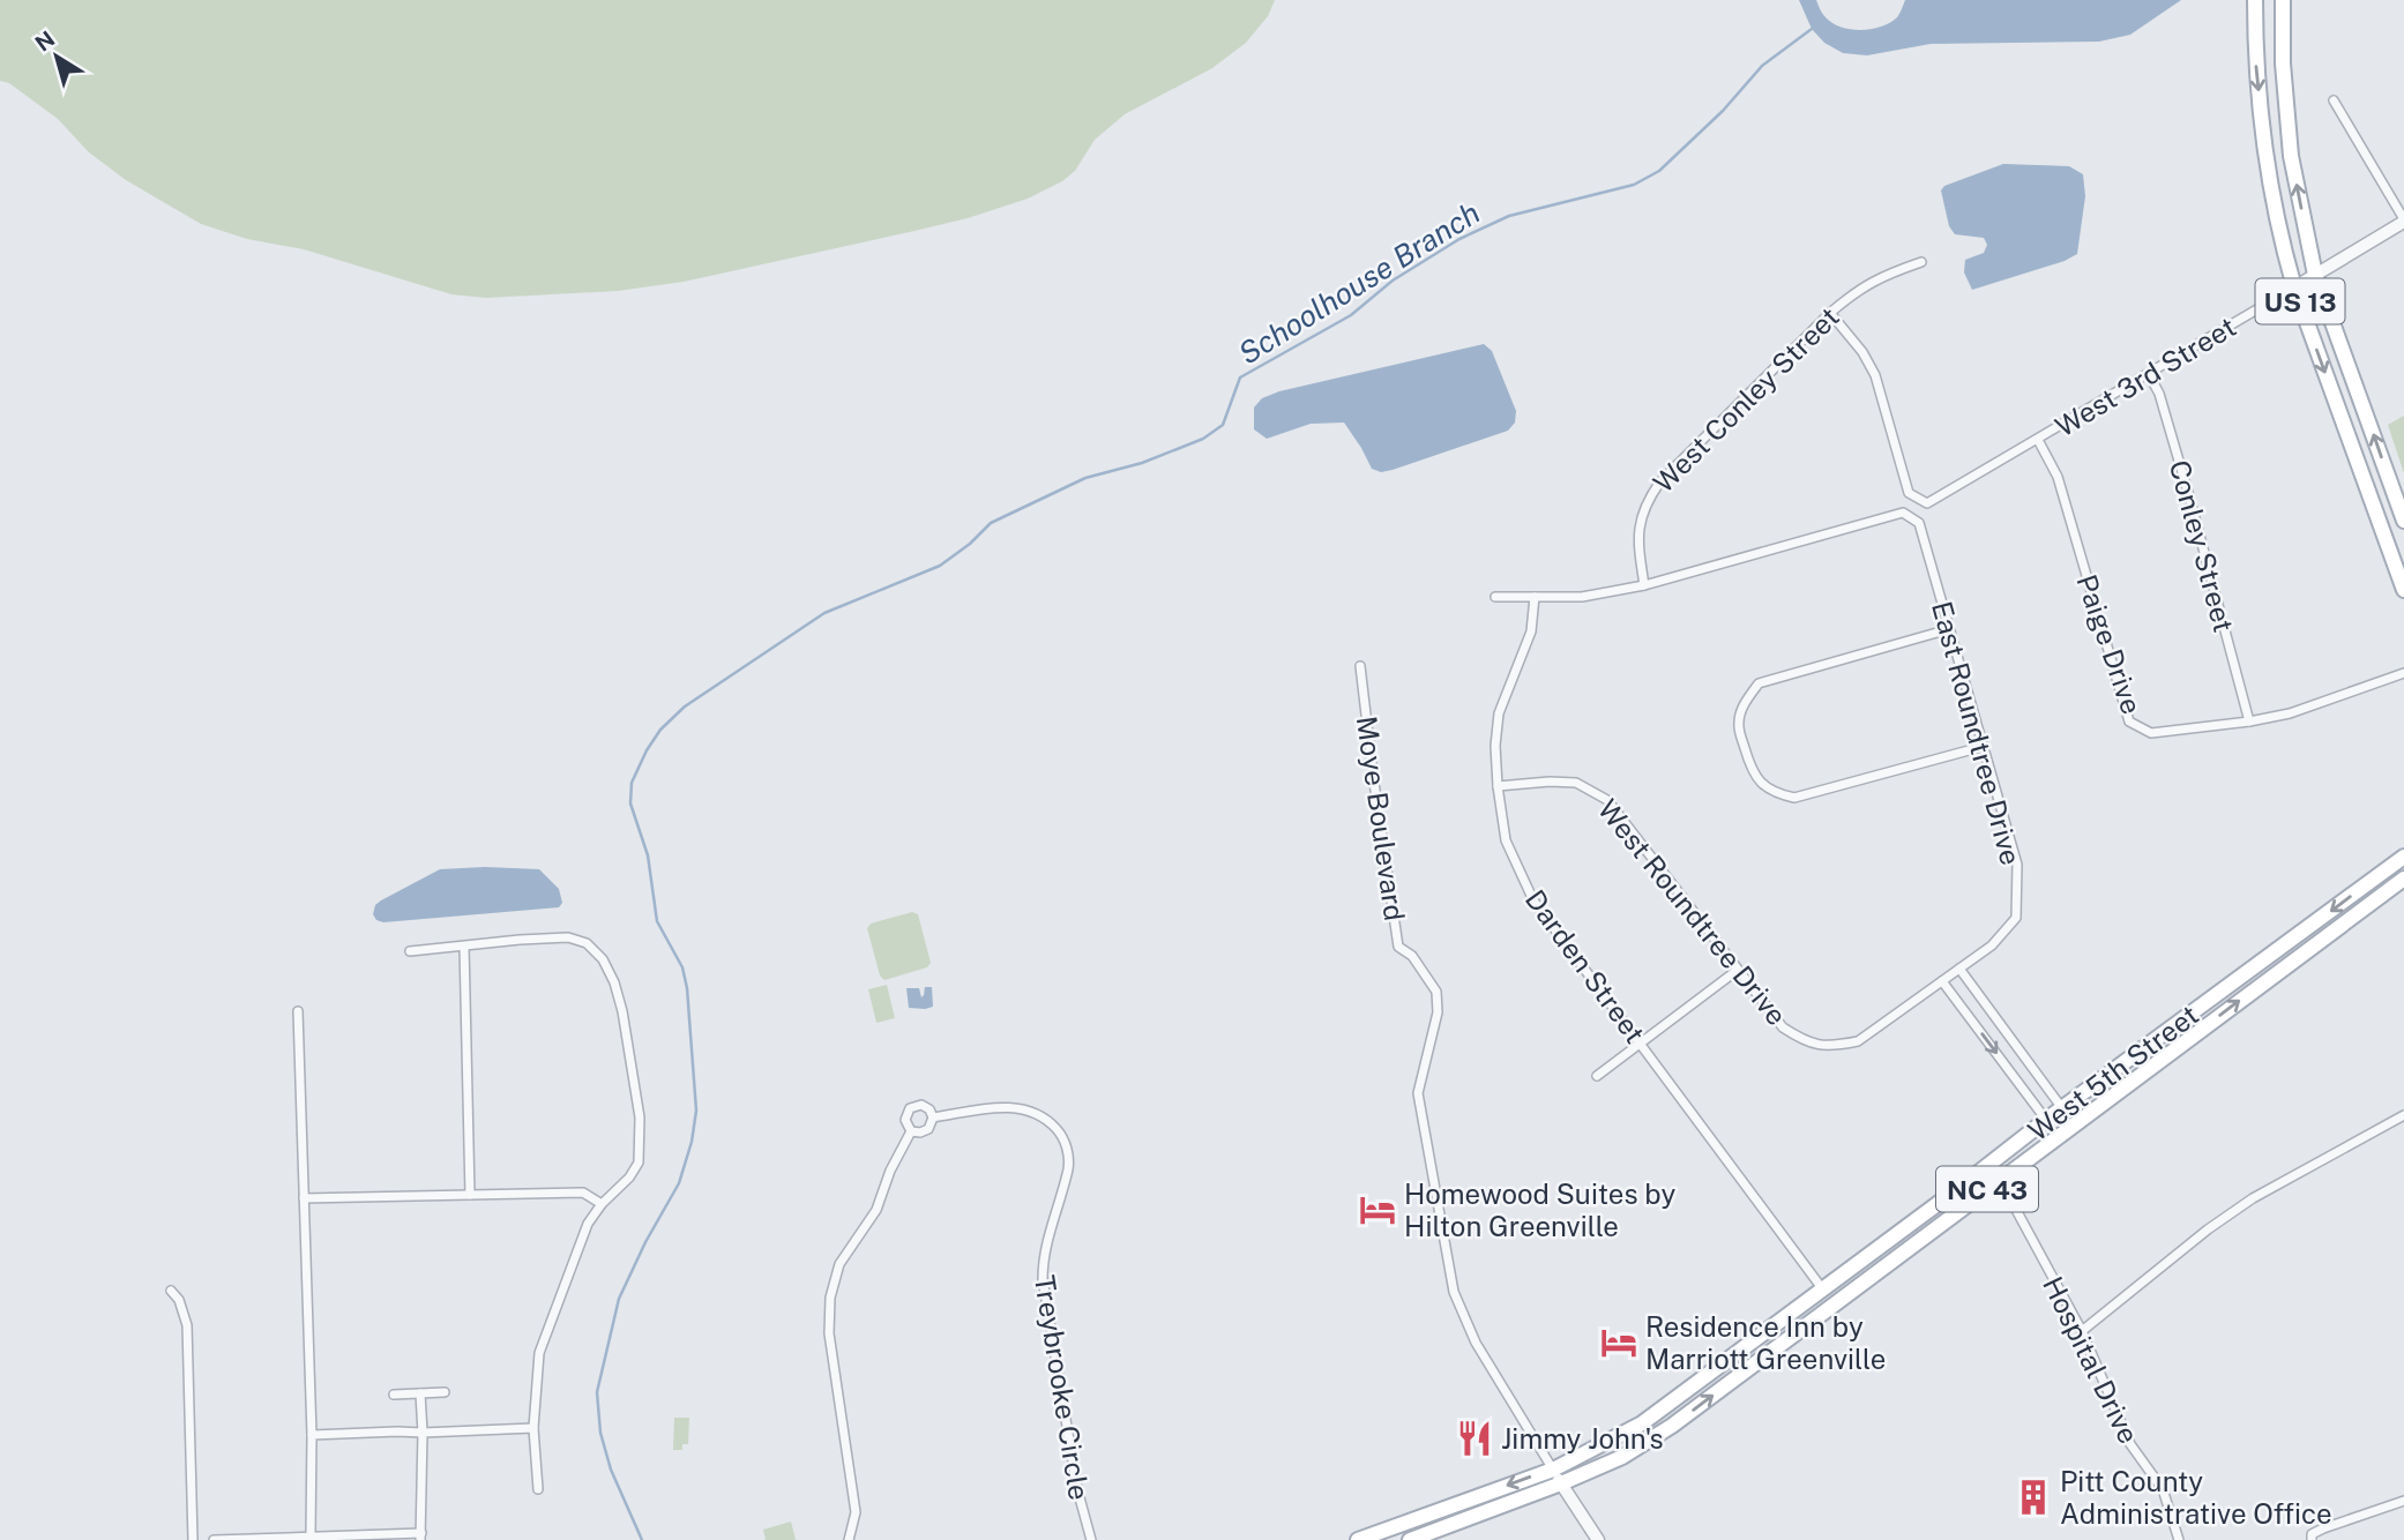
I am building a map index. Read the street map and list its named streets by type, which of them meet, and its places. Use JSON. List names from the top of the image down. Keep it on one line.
{"streets":{"main road":["US 13","West 5th Street","NC 43"],"street":["West 3rd Street","West Conley Street","Conley Street","Paige Drive","East Roundtree Drive","Moye Boulevard","West Roundtree Drive","Darden Street","Hospital Drive","Treybrooke Circle"]},"crossings":[["US 13","West 3rd Street"],["West 3rd Street","West Conley Street"],["West 3rd Street","Conley Street"],["West 3rd Street","Paige Drive"],["West Conley Street","East Roundtree Drive"],["Conley Street","Paige Drive"],["East Roundtree Drive","West Roundtree Drive"],["Moye Boulevard","West 5th Street"],["West Roundtree Drive","Darden Street"],["Darden Street","West 5th Street"],["West 5th Street","Hospital Drive"]],"water":["Schoolhouse Branch"],"places":{"hotel":["Homewood Suites by Hilton Greenville","Residence Inn by Marriott Greenville"],"restaurant":["Jimmy John's"],"building":["Pitt County Administrative Office"]},"north":"top left"}
